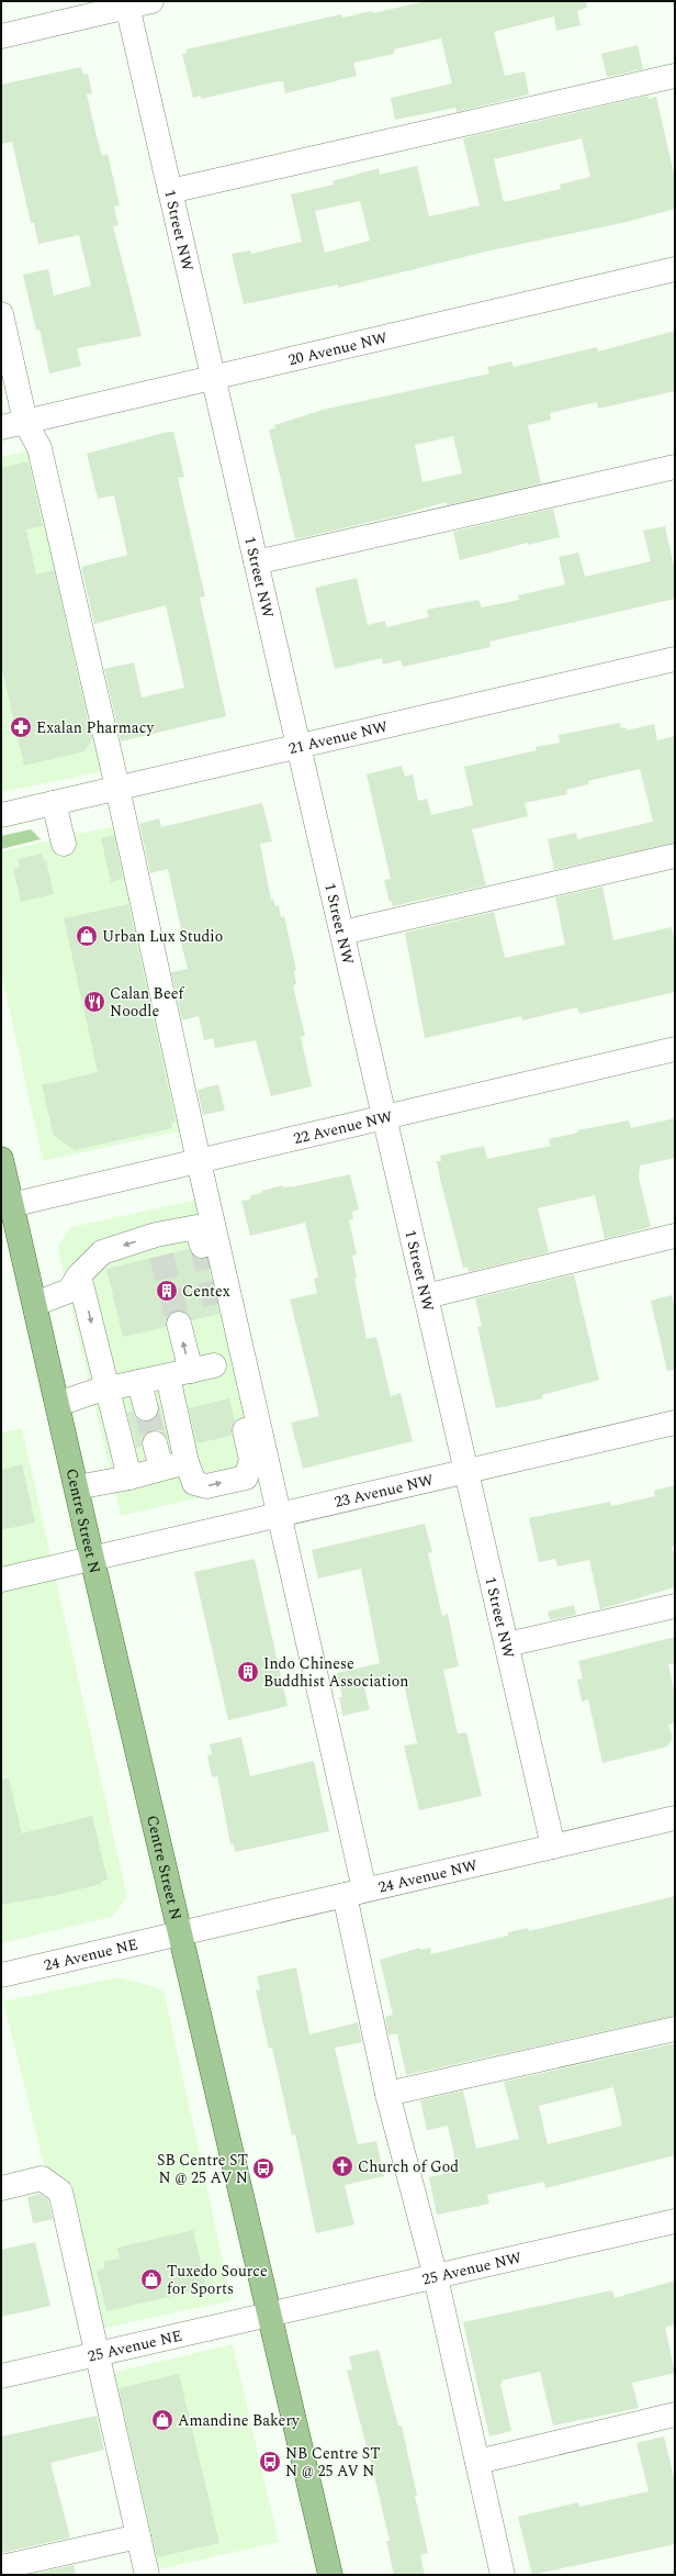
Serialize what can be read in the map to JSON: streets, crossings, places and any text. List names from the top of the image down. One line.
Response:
{"streets":{"main road":["Centre Street N"],"street":["1 Street NW","20 Avenue NW","21 Avenue NW","22 Avenue NW","23 Avenue NW","24 Avenue NW","24 Avenue NE","25 Avenue NW","25 Avenue NE"]},"crossings":[["1 Street NW","20 Avenue NW"],["1 Street NW","21 Avenue NW"],["1 Street NW","22 Avenue NW"],["1 Street NW","23 Avenue NW"],["1 Street NW","24 Avenue NW"],["22 Avenue NW","Centre Street N"],["23 Avenue NW","Centre Street N"],["Centre Street N","24 Avenue NW"],["Centre Street N","24 Avenue NE"],["Centre Street N","25 Avenue NW"],["Centre Street N","25 Avenue NE"],["24 Avenue NW","24 Avenue NE"],["25 Avenue NW","25 Avenue NE"]],"places":{"pharmacy":["Exalan Pharmacy"],"shop":["Urban Lux Studio","Tuxedo Source for Sports","Amandine Bakery"],"restaurant":["Calan Beef Noodle"],"building":["Centex","Indo Chinese Buddhist Association"],"church":["Church of God"],"bus stop":["SB Centre ST N @ 25 AV N","NB Centre ST N @ 25 AV N"]}}
